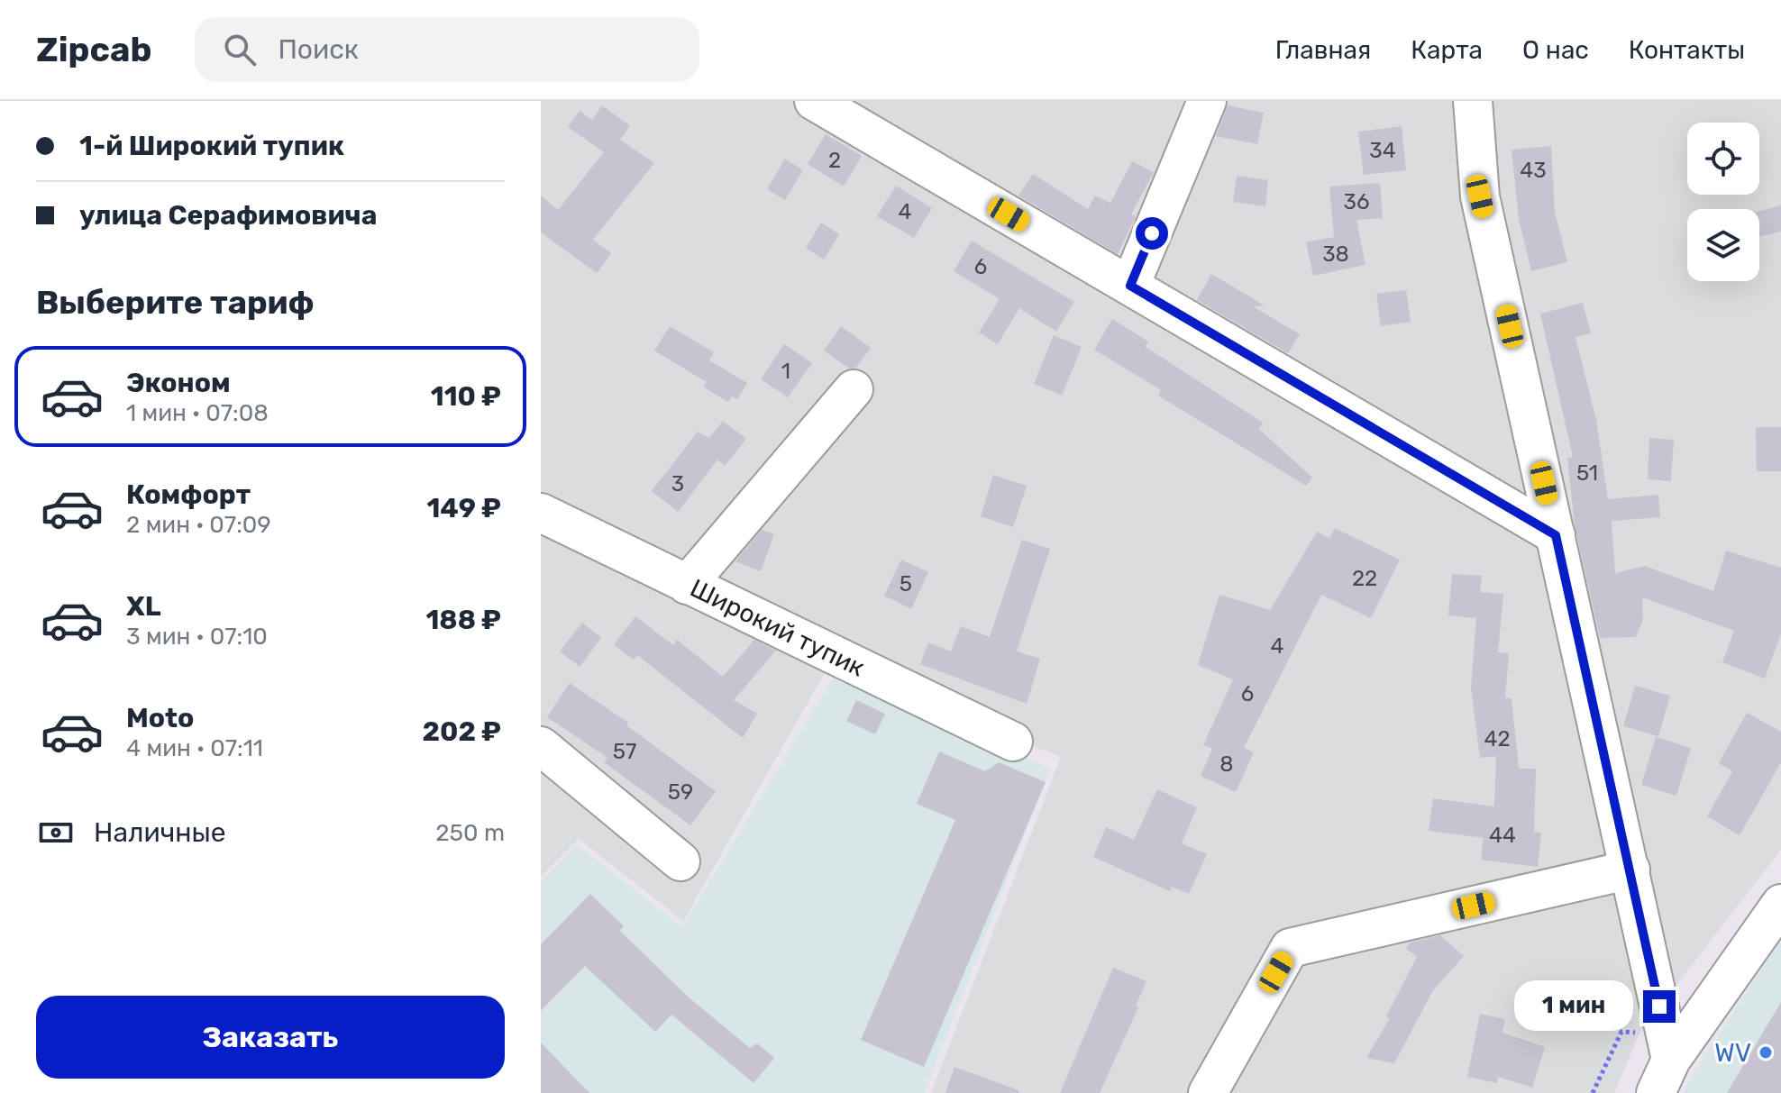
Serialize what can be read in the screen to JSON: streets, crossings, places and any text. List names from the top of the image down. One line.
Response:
{"streets":{"street":["Широкий тупик"]},"places":["WV"],"house_numbers":["34","2","43","36","4","38","6","1","51","3","22","5","4","6","42","57","8","59","44"],"page":{"header":"Zipcab","search":"Поиск","nav":["Главная","Карта","О нас","Контакты"],"banner":["1-й Широкий тупик","улица Серафимовича"],"heading":"Выберите тариф","list":[{"name":"Эконом","note":"1 мин · 07:08","value":"110 ₽"},{"name":"Комфорт","note":"2 мин · 07:09","value":"149 ₽"},{"name":"XL","note":"3 мин · 07:10","value":"188 ₽"},{"name":"Moto","note":"4 мин · 07:11","value":"202 ₽"}],"pay":["Наличные","250 m"],"bubble":"1 мин","buttons":"Заказать"}}
